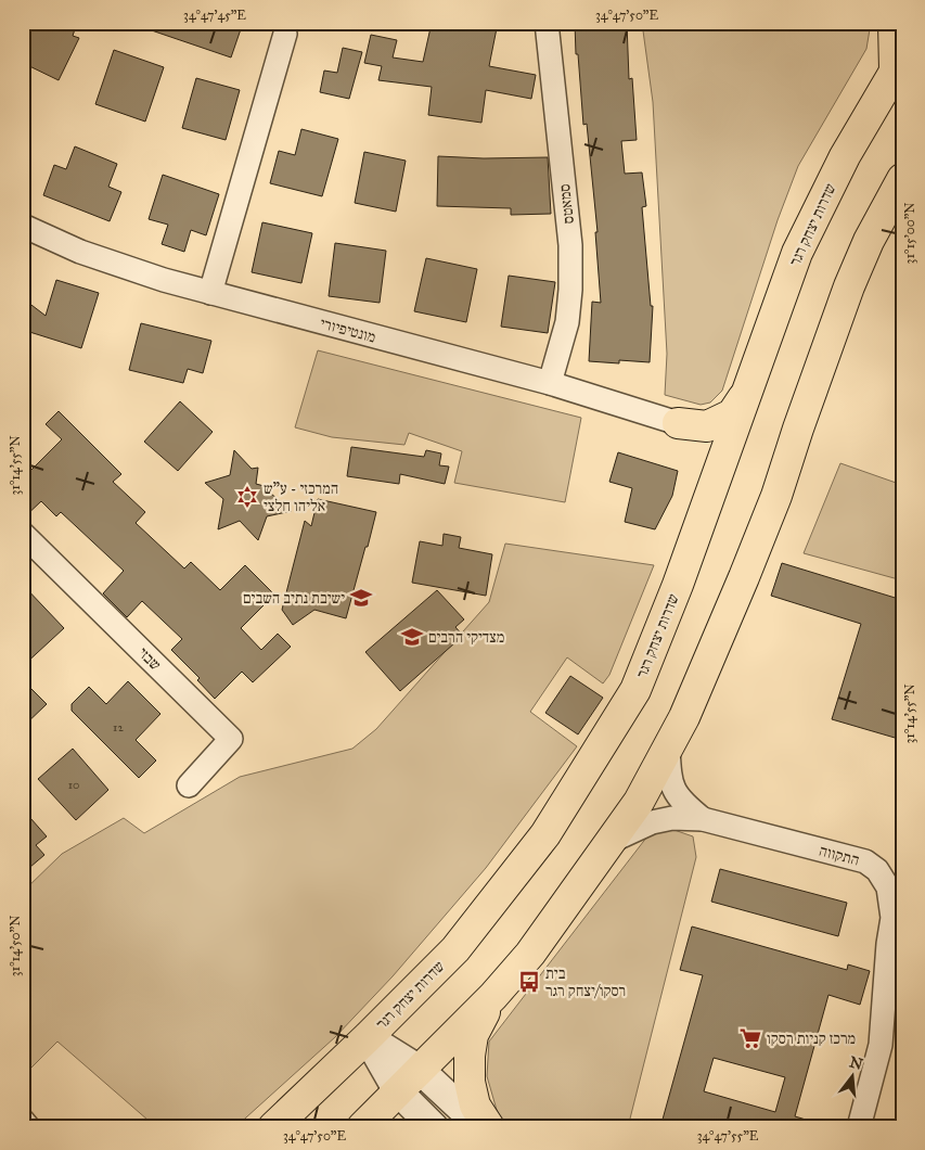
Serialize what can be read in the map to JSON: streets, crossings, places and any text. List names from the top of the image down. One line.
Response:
{"streets":{"main road":["שדרות יצחק רגר"],"street":["סמאטס","מונטיפיורי","שבזי","התקווה"]},"crossings":[["סמאטס","מונטיפיורי"]],"places":{"synagogue":["המרכזי - ע\"ש אליהו חלצי"],"school or university":["ישיבת נתיב השבים","מצדיקי הרבים"],"bus stop":["בית רסקו/יצחק רגר"],"supermarket":["מרכז קניות רסקו"]},"house_numbers":["12","10"],"north":"top","coordinates":["34°47'45\"E","34°47'50\"E","31°15'00\"N","31°14'55\"N","31°14'50\"N","34°47'55\"E"]}
